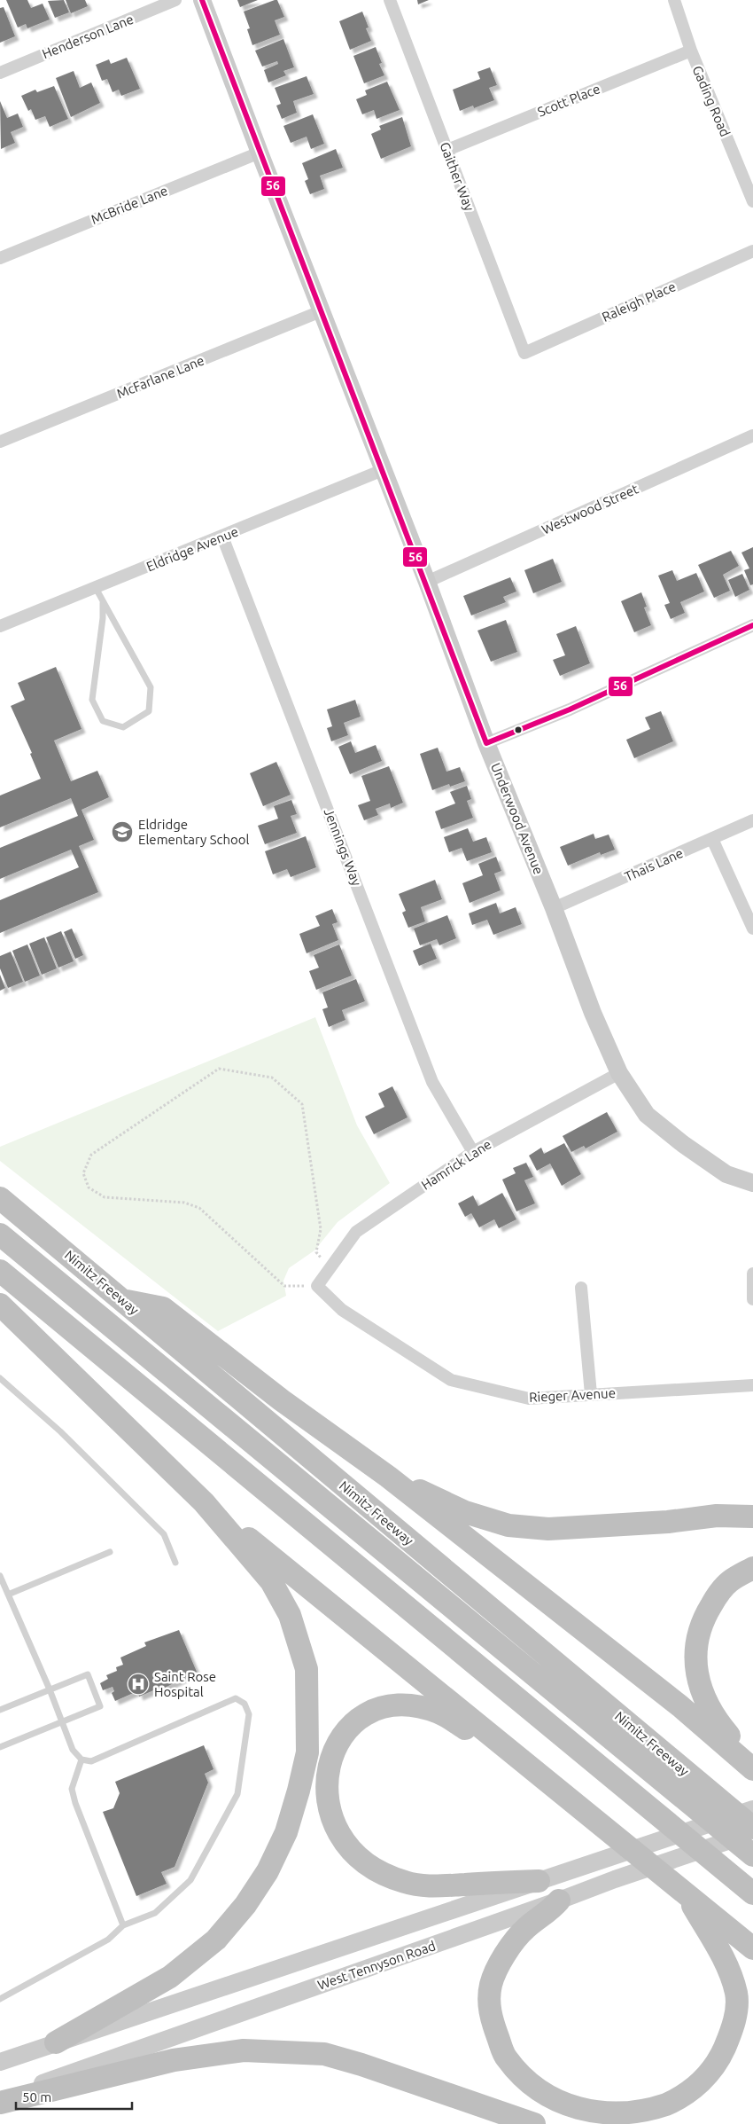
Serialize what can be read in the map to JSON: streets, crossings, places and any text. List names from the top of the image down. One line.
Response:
{"streets":{"highway":["Nimitz Freeway"],"main road":["Underwood Avenue","West Tennyson Road"],"street":["Henderson Lane","Scott Place","Gading Road","Gaither Way","McBride Lane","Raleigh Place","McFarlane Lane","Westwood Street","Eldridge Avenue","Jennings Way","Thais Lane","Hamrick Lane","Rieger Avenue"]},"crossings":[["Scott Place","Gading Road"],["Scott Place","Gaither Way"],["Gaither Way","Raleigh Place"],["McBride Lane","Underwood Avenue"],["McFarlane Lane","Underwood Avenue"],["Westwood Street","Underwood Avenue"],["Eldridge Avenue","Underwood Avenue"],["Eldridge Avenue","Jennings Way"],["Underwood Avenue","Thais Lane"],["Underwood Avenue","Hamrick Lane"],["Jennings Way","Hamrick Lane"],["Hamrick Lane","Rieger Avenue"]],"places":{"school or university":["Eldridge Elementary School"],"hospital":["Saint Rose Hospital"]},"lines":["transit line 56"],"scale_bar":"50 m"}
